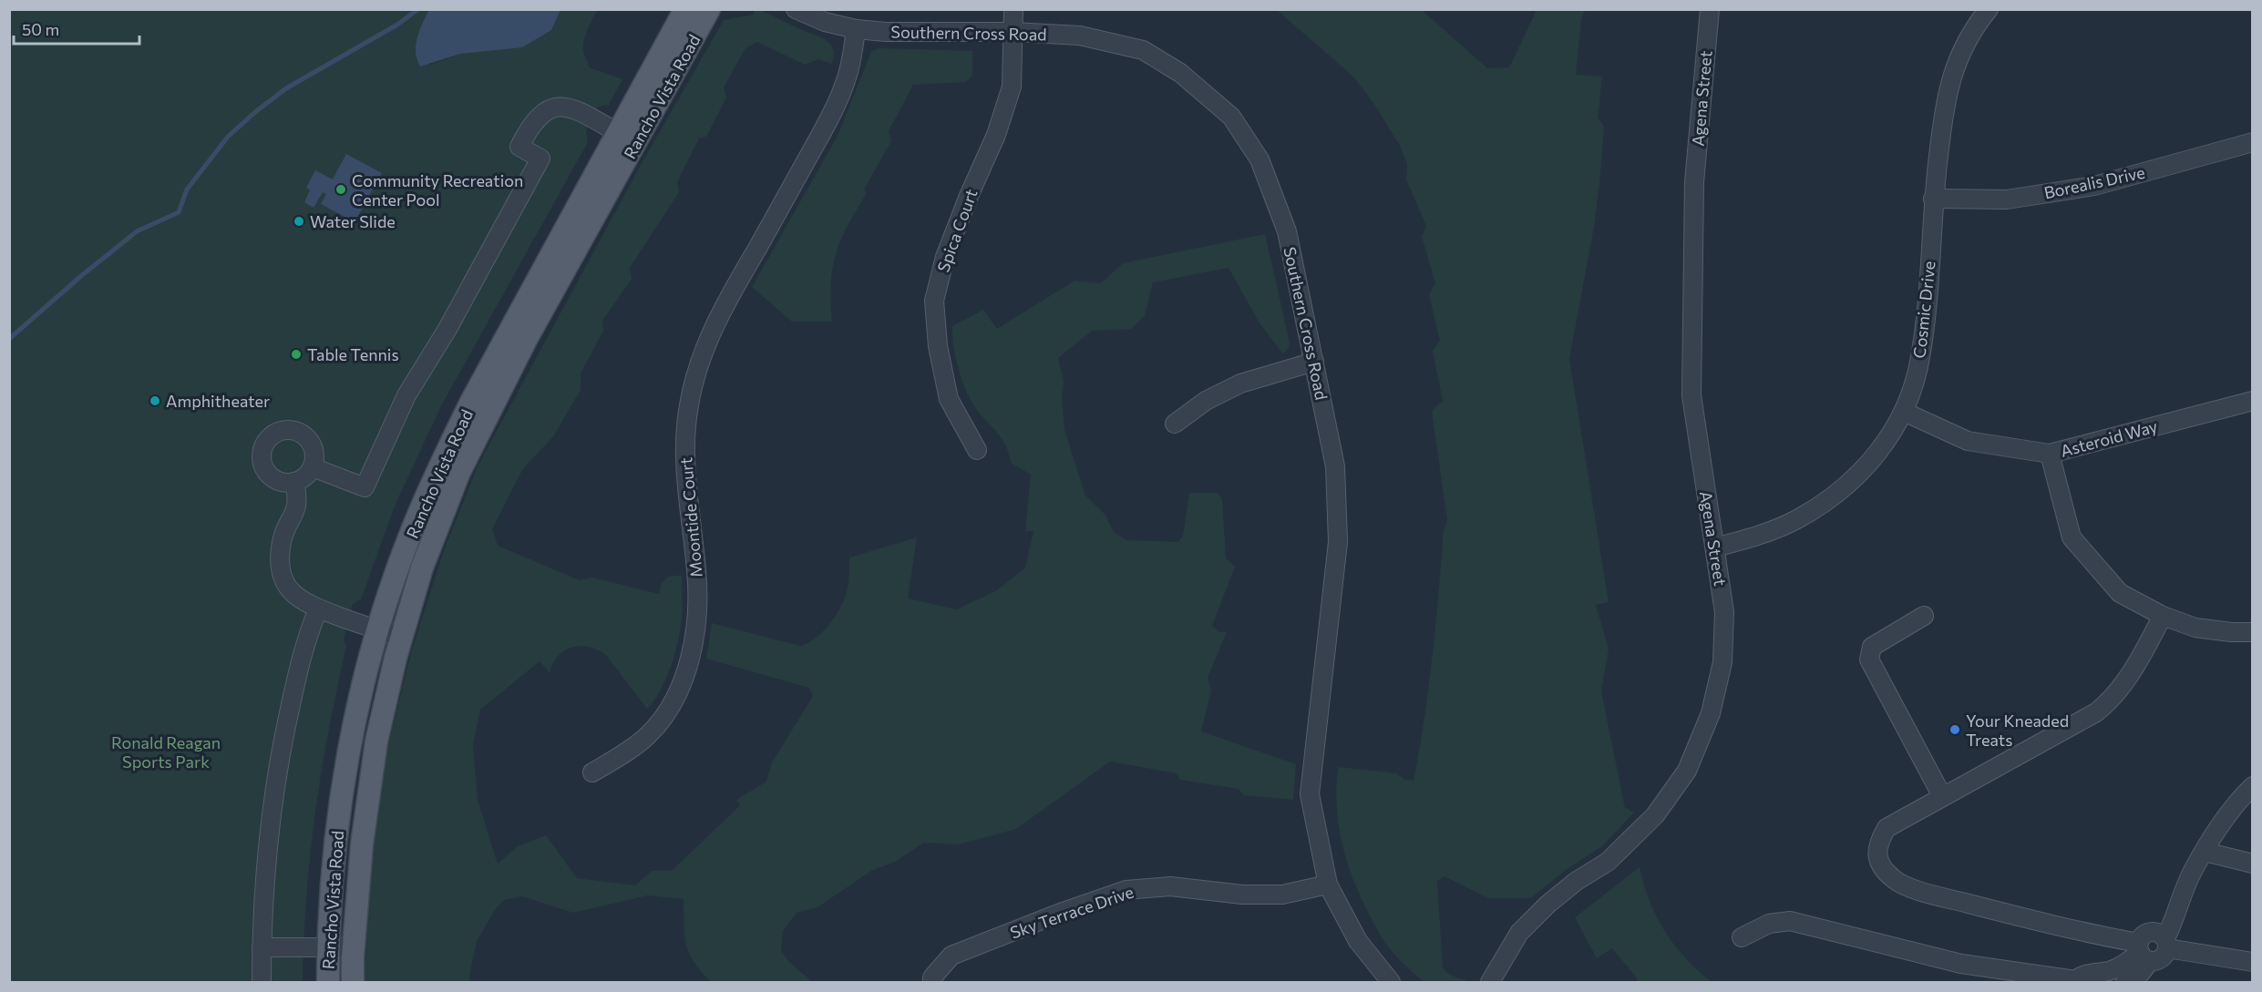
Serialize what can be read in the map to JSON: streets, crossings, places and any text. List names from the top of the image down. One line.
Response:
{"streets":{"main road":["Rancho Vista Road"],"street":["Southern Cross Road","Agena Street","Borealis Drive","Spica Court","Cosmic Drive","Asteroid Way","Moontide Court","Sky Terrace Drive"]},"crossings":[["Southern Cross Road","Spica Court"],["Southern Cross Road","Moontide Court"],["Southern Cross Road","Sky Terrace Drive"],["Agena Street","Cosmic Drive"],["Borealis Drive","Cosmic Drive"],["Cosmic Drive","Asteroid Way"]],"parks":["Ronald Reagan Sports Park"],"places":["Community Recreation Center Pool","Water Slide","Table Tennis","Amphitheater","Your Kneaded Treats"],"scale_bar":"50 m"}
